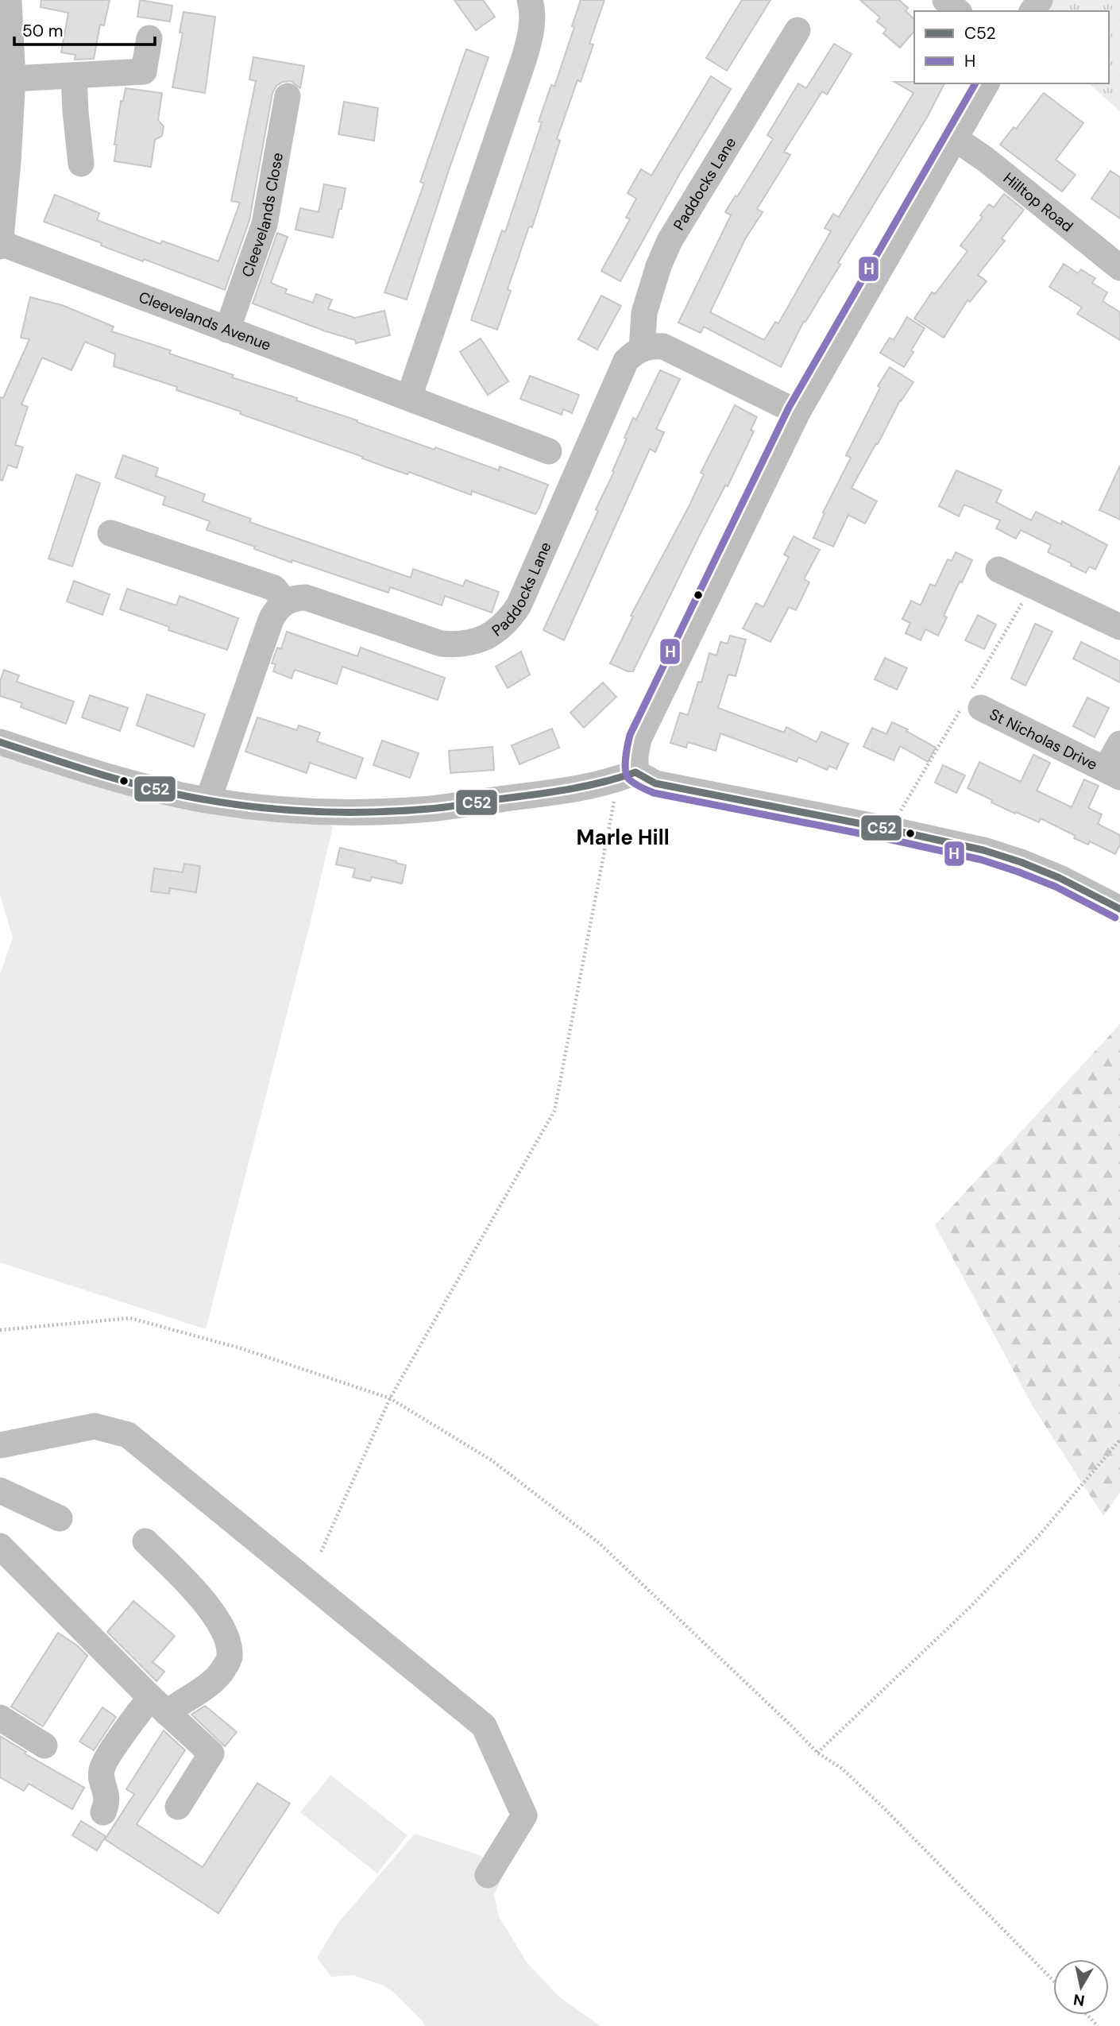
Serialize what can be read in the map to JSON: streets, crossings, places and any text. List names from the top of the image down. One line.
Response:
{"streets":{"street":["Paddocks Lane","Hilltop Road","Cleevelands Close","Cleevelands Avenue","St Nicholas Drive"]},"crossings":[["Cleevelands Close","Cleevelands Avenue"]],"districts":["Marle Hill"],"lines":["transit line H","transit line C52"],"legend":["C52","H"],"scale_bar":"50 m","north":"bottom"}
